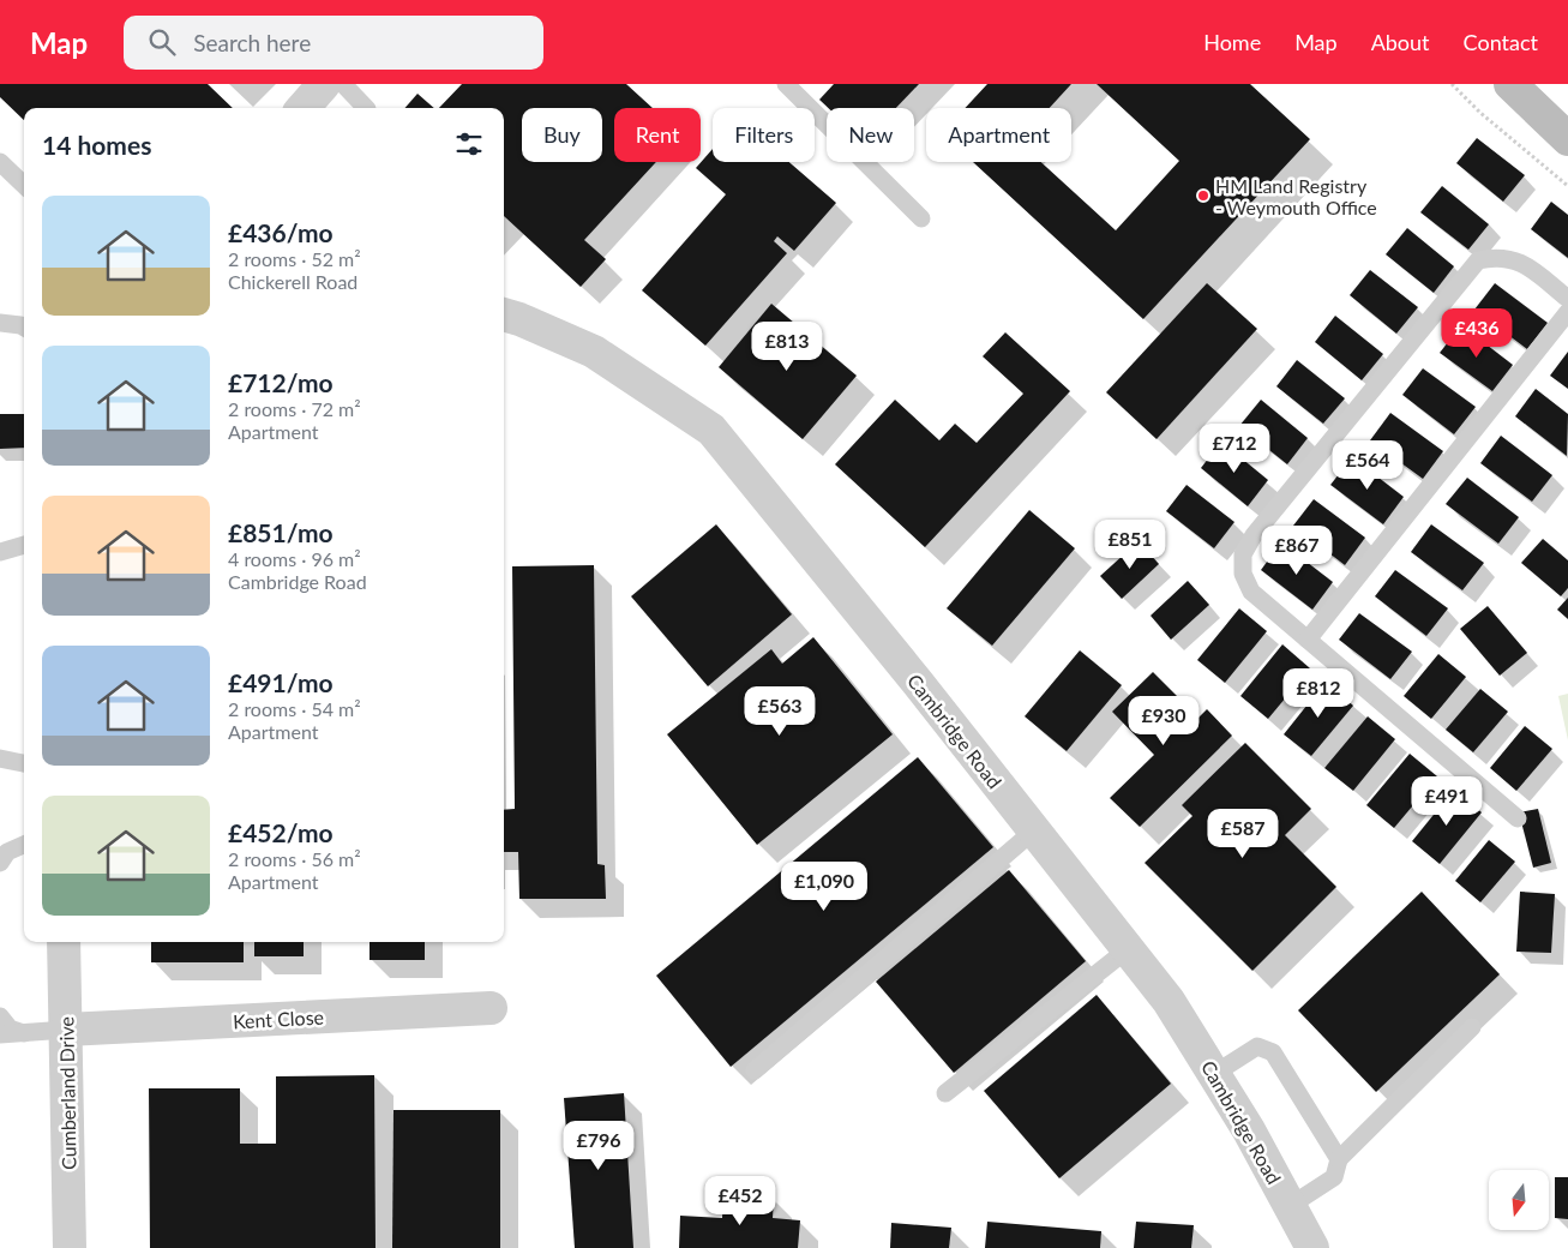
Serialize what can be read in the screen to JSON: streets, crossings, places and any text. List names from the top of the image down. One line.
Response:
{"streets":{"street":["Cambridge Road","Kent Close","Cumberland Drive"]},"crossings":[["Kent Close","Cumberland Drive"]],"places":["HM Land Registry - Weymouth Office"],"north":"bottom","page":{"header":"Map","search":"Search here","nav":["Home","Map","About","Contact"],"chip":["Buy","Rent","Filters","New","Apartment"],"heading":"14 homes","list":[{"name":"£436/mo","note":"2 rooms · 52 m² · Chickerell Road"},{"name":"£712/mo","note":"2 rooms · 72 m² · Apartment"},{"name":"£851/mo","note":"4 rooms · 96 m² · Cambridge Road"},{"name":"£491/mo","note":"2 rooms · 54 m² · Apartment"},{"name":"£452/mo","note":"2 rooms · 56 m² · Apartment"}],"price":["£436","£813","£712","£564","£851","£867","£812","£563","£930","£491","£587","£1,090","£796","£452"]}}
